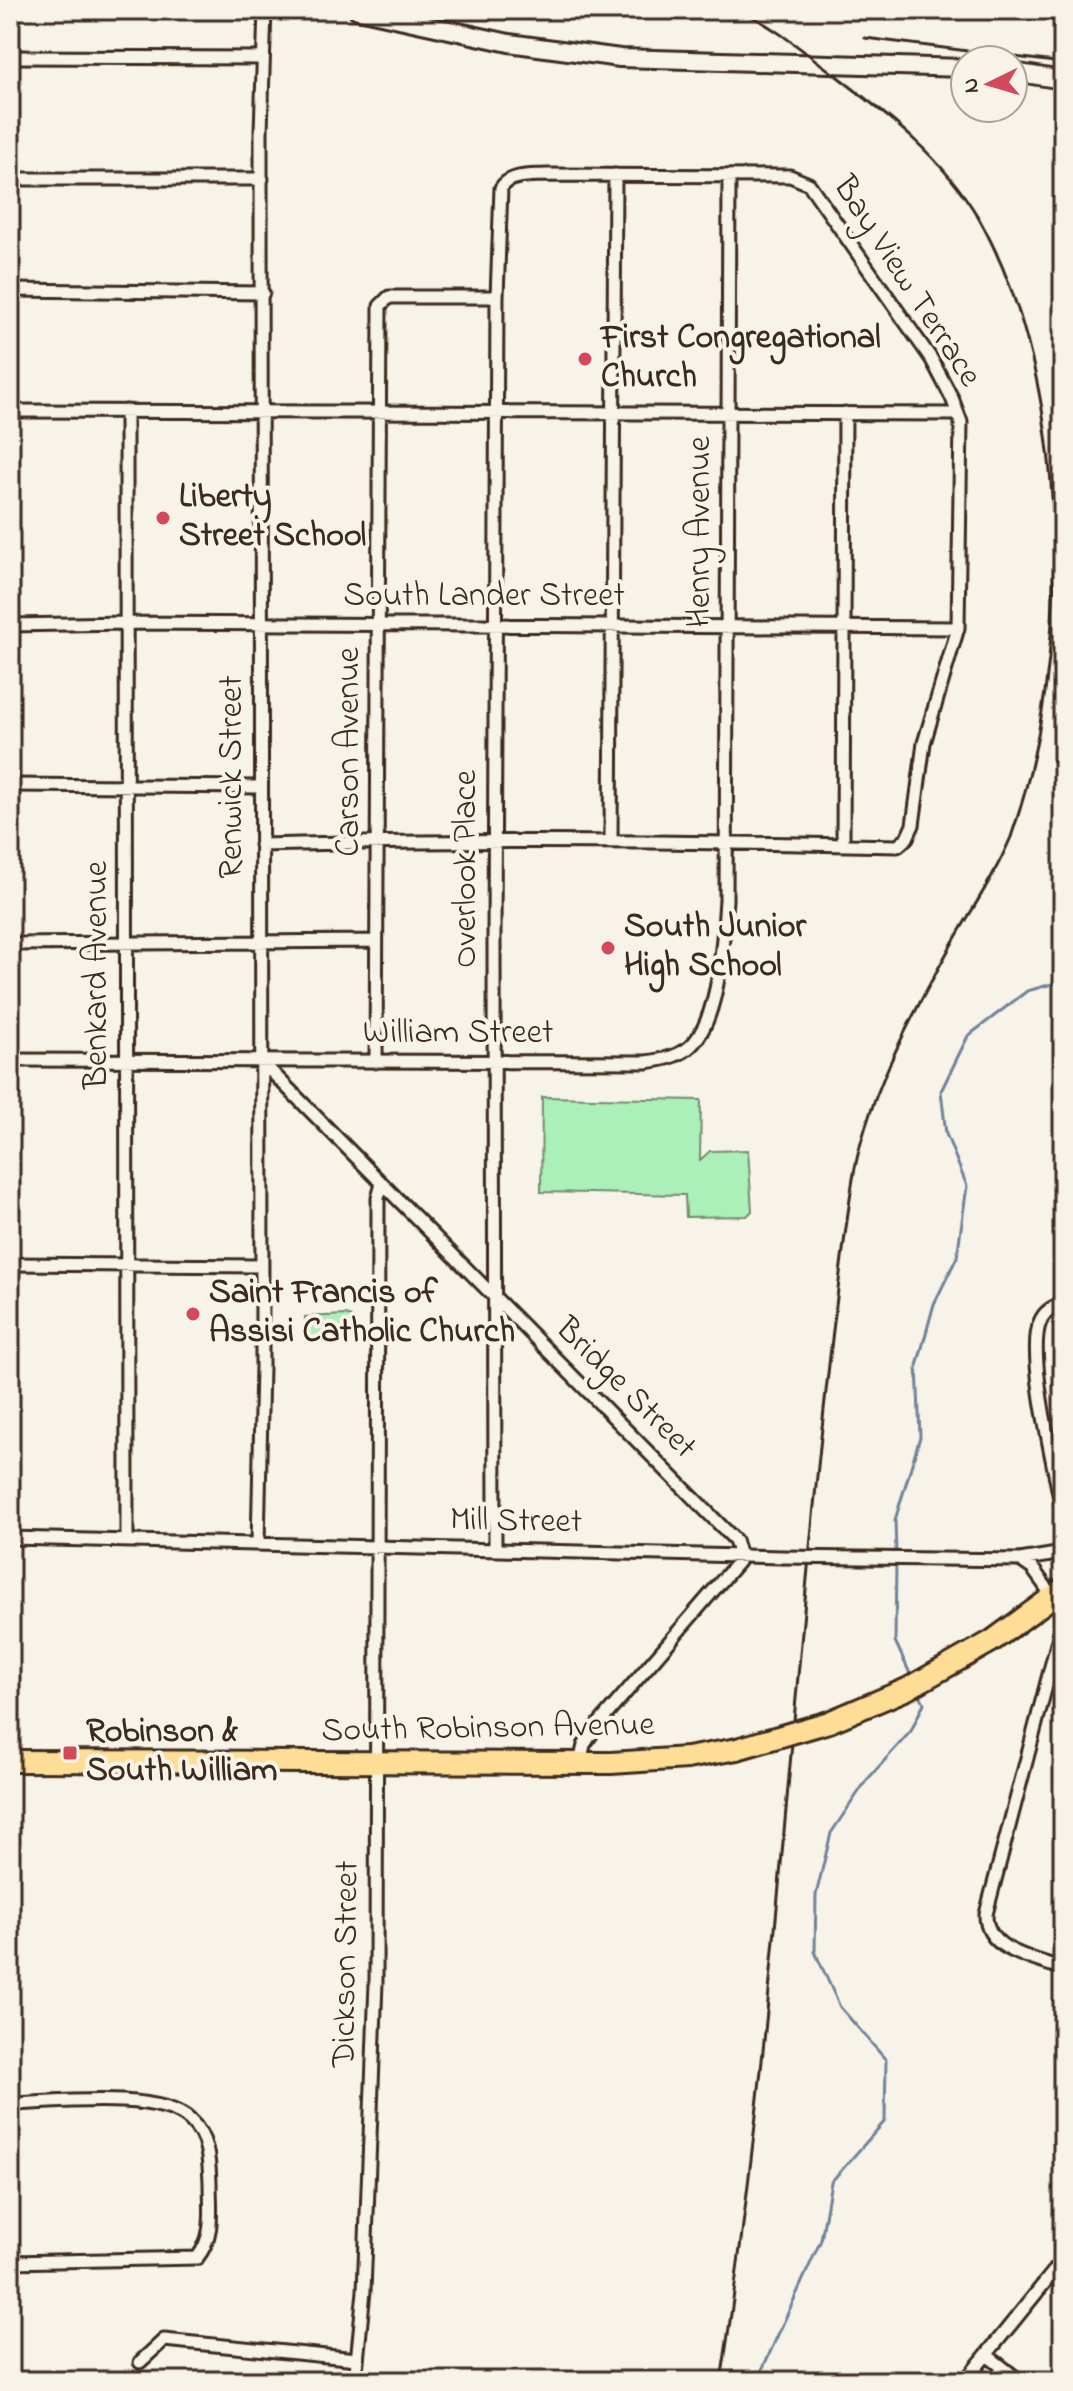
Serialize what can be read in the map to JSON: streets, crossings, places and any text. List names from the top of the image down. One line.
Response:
{"streets":{"highway":["South Robinson Avenue"],"street":["Bay View Terrace","Henry Avenue","South Lander Street","Carson Avenue","Renwick Street","Overlook Place","Benkard Avenue","William Street","Bridge Street","Mill Street","Dickson Street"]},"crossings":[["Bay View Terrace","Henry Avenue"],["Bay View Terrace","South Lander Street"],["Bay View Terrace","Overlook Place"],["Henry Avenue","South Lander Street"],["Henry Avenue","William Street"],["South Lander Street","Carson Avenue"],["South Lander Street","Renwick Street"],["South Lander Street","Overlook Place"],["South Lander Street","Benkard Avenue"],["Carson Avenue","Overlook Place"],["Carson Avenue","William Street"],["Renwick Street","William Street"],["Renwick Street","Bridge Street"],["Renwick Street","Mill Street"],["Overlook Place","William Street"],["Overlook Place","Bridge Street"],["Overlook Place","Mill Street"],["Benkard Avenue","William Street"],["Benkard Avenue","Mill Street"],["William Street","Bridge Street"],["Bridge Street","Mill Street"],["Mill Street","Dickson Street"],["South Robinson Avenue","Dickson Street"]],"places":{"other":["First Congregational Church","Liberty Street School","South Junior High School","Saint Francis of Assisi Catholic Church"],"transit":["Robinson & South William"]},"north":"left"}
